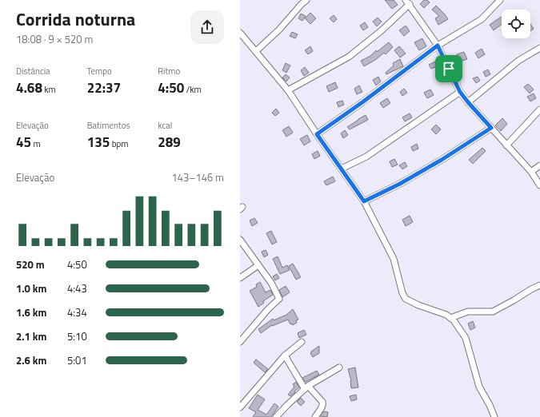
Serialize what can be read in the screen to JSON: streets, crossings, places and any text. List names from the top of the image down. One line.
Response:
{"page":{"heading":["Corrida noturna","18:08 · 9 × 520 m"],"stats":[["Distância","4.68 km"],["Tempo","22:37"],["Ritmo","4:50 /km"],["Elevação","45 m"],["Batimentos","135 bpm"],["kcal","289"]],"chart":["Elevação","143–146 m"],"list":[{"name":"520 m","note":"4:50"},{"name":"1.0 km","note":"4:43"},{"name":"1.6 km","note":"4:34"},{"name":"2.1 km","note":"5:10"},{"name":"2.6 km","note":"5:01"}]}}
